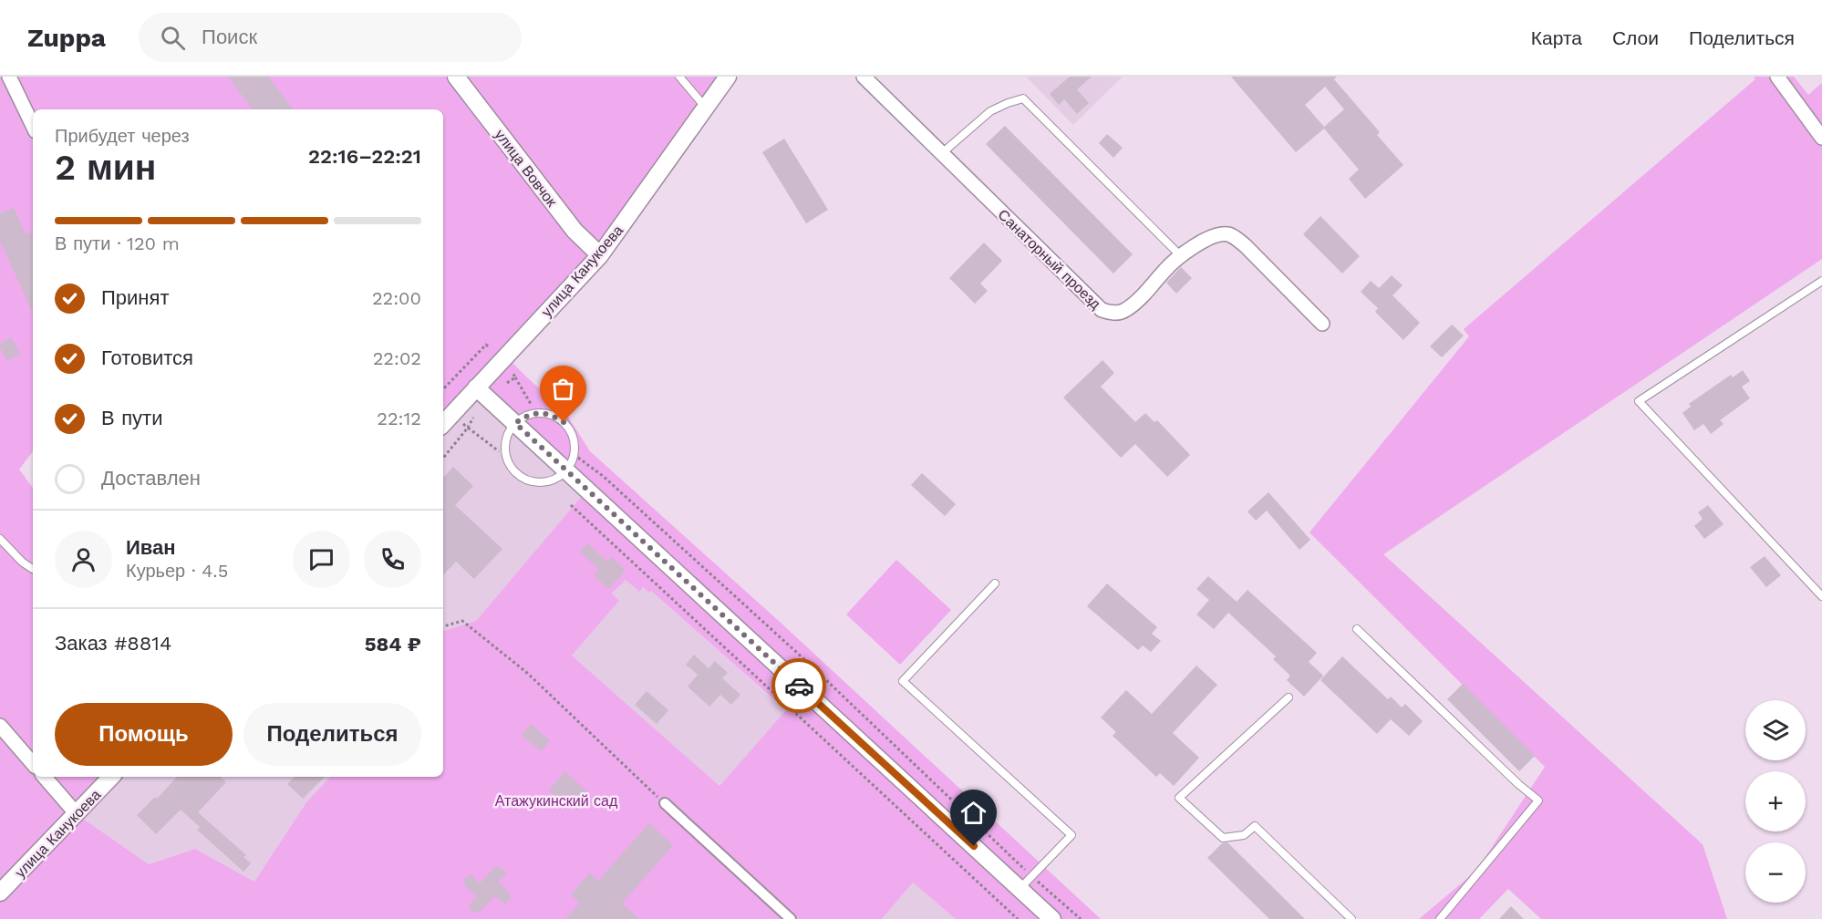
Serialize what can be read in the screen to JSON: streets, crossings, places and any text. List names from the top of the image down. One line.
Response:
{"streets":{"street":["улица Вовчок","Санаторный проезд","улица Канукоева"]},"crossings":[["улица Вовчок","улица Канукоева"]],"parks":["Атажукинский сад"],"page":{"header":"Zuppa","search":"Поиск","nav":["Карта","Слои","Поделиться"],"heading":["2 мин","Прибудет через","22:16–22:21"],"panel":["Иван","Курьер · 4.5","Заказ #8814","584 ₽"],"bar":"В пути · 120 m","list":[["Принят","22:00"],["Готовится","22:02"],["В пути","22:12"],"Доставлен"],"buttons":["Помощь","Поделиться"],"map_buttons":["+","−"]}}
